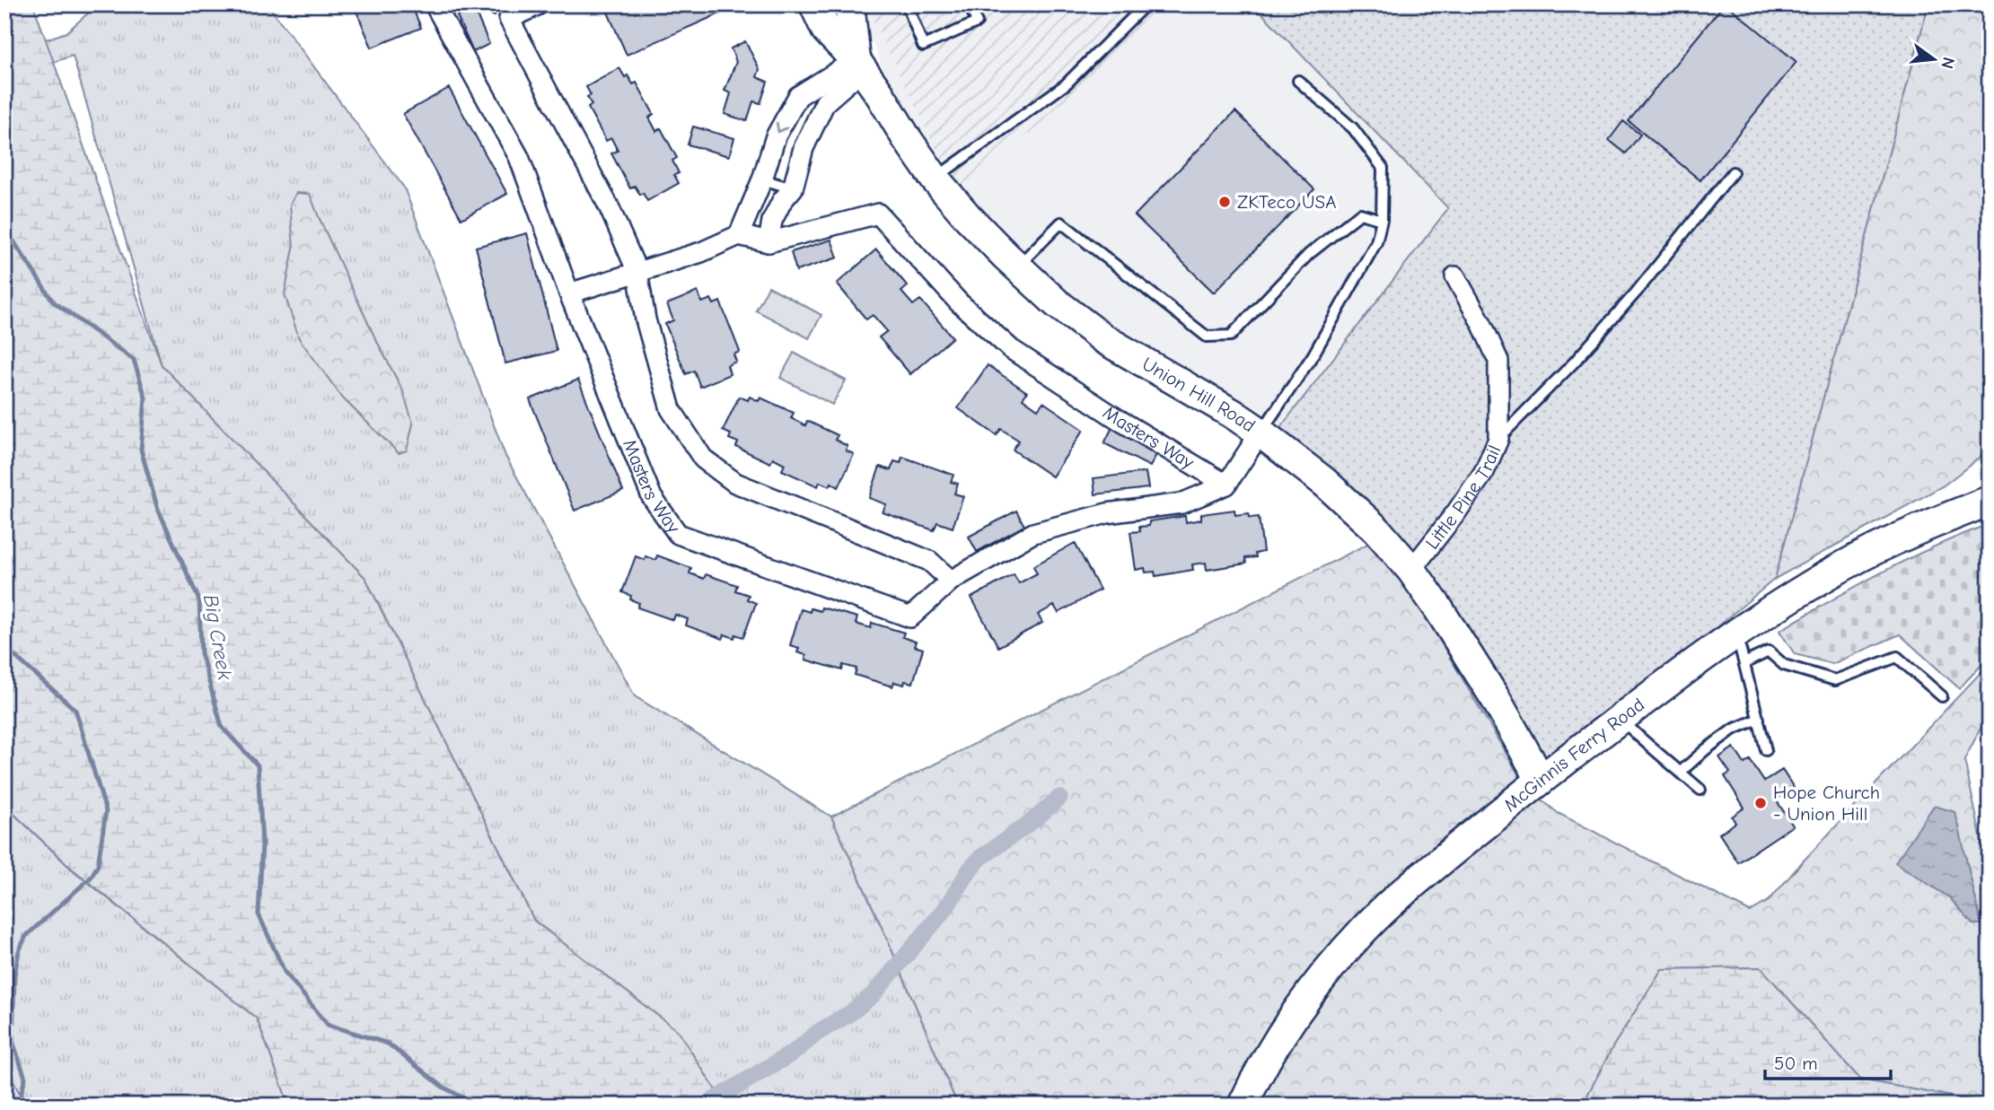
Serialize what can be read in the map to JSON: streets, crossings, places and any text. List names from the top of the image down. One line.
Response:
{"streets":{"street":["Union Hill Road","Masters Way","Little Pine Trail","McGinnis Ferry Road"]},"crossings":[["Union Hill Road","Little Pine Trail"],["Union Hill Road","McGinnis Ferry Road"]],"water":["Big Creek"],"places":["ZKTeco USA","Hope Church - Union Hill"],"scale_bar":"50 m","north":"right"}
